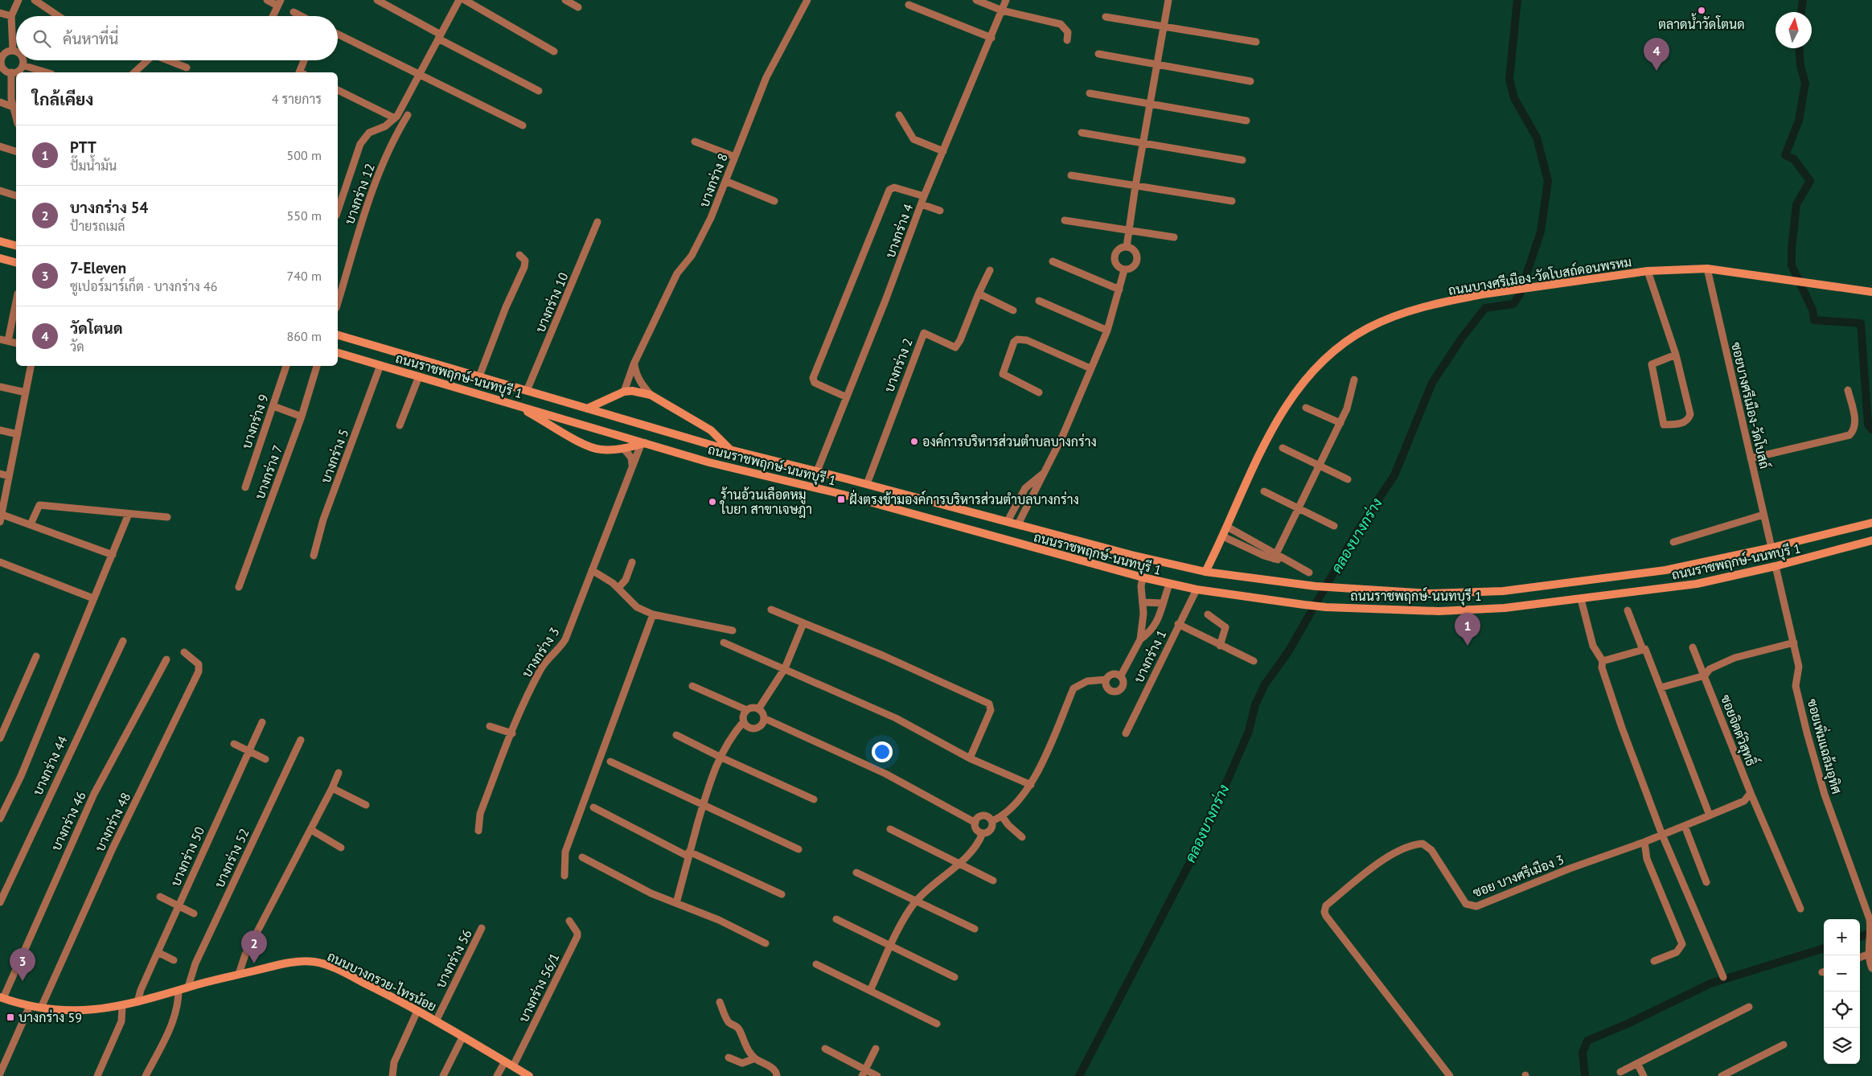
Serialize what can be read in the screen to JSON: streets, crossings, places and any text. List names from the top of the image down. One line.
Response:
{"streets":{"main road":["ถนนบางศรีเมือง-วัดโบสถ์ดอนพรหม","ถนนราชพฤกษ์-นนทบุรี 1","ถนนบางกรวย-ไทรน้อย"],"street":["บางกร่าง 8","บางกร่าง 12","บางกร่าง 4","บางกร่าง 10","บางกร่าง 2","ซอยบางศรีเมือง-วัดโบสถ์","บางกร่าง 9","บางกร่าง 5","บางกร่าง 7","บางกร่าง 3","บางกร่าง 1","ซอยจิตต์วิสุทธิ์","ซอยเพิ่มแฉล้มอุทิศ","บางกร่าง 44","บางกร่าง 46","บางกร่าง 48","บางกร่าง 50","บางกร่าง 52","ซอย บางศรีเมือง 3","บางกร่าง 56","บางกร่าง 56/1"]},"crossings":[["บางกร่าง 4","ถนนราชพฤกษ์-นนทบุรี 1"],["ถนนบางศรีเมือง-วัดโบสถ์ดอนพรหม","ถนนราชพฤกษ์-นนทบุรี 1"],["ถนนบางศรีเมือง-วัดโบสถ์ดอนพรหม","ซอยบางศรีเมือง-วัดโบสถ์"],["บางกร่าง 10","ถนนราชพฤกษ์-นนทบุรี 1"],["บางกร่าง 2","ถนนราชพฤกษ์-นนทบุรี 1"],["ถนนราชพฤกษ์-นนทบุรี 1","ซอยบางศรีเมือง-วัดโบสถ์"],["ถนนราชพฤกษ์-นนทบุรี 1","บางกร่าง 5"],["ถนนราชพฤกษ์-นนทบุรี 1","บางกร่าง 3"],["ถนนราชพฤกษ์-นนทบุรี 1","บางกร่าง 1"],["ถนนราชพฤกษ์-นนทบุรี 1","ซอยเพิ่มแฉล้มอุทิศ"],["ซอยจิตต์วิสุทธิ์","ซอย บางศรีเมือง 3"],["บางกร่าง 46","ถนนบางกรวย-ไทรน้อย"],["บางกร่าง 48","ถนนบางกรวย-ไทรน้อย"],["บางกร่าง 50","ถนนบางกรวย-ไทรน้อย"],["บางกร่าง 52","ถนนบางกรวย-ไทรน้อย"],["บางกร่าง 56","ถนนบางกรวย-ไทรน้อย"],["ถนนบางกรวย-ไทรน้อย","บางกร่าง 56/1"]],"water":["คลองบางกร่าง"],"places":{"other":["ตลาดน้ำวัดโตนด","องค์การบริหารส่วนตำบลบางกร่าง","ร้านอ้วนเลือดหมู ใบยา สาขาเจษฎา"],"transit":["ฝั่งตรงข้ามองค์การบริหารส่วนตำบลบางกร่าง","บางกร่าง 59"]},"north":"top","page":{"search":"ค้นหาที่นี่","pins":["4","1","2","3"],"heading":["ใกล้เคียง","4 รายการ"],"list":[{"mark":"1","name":"PTT","note":"ปั๊มน้ำมัน","value":"500 m"},{"mark":"2","name":"บางกร่าง 54","note":"ป้ายรถเมล์","value":"550 m"},{"mark":"3","name":"7-Eleven","note":"ซูเปอร์มาร์เก็ต · บางกร่าง 46","value":"740 m"},{"mark":"4","name":"วัดโตนด","note":"วัด","value":"860 m"}],"map_buttons":["+","−"]}}
